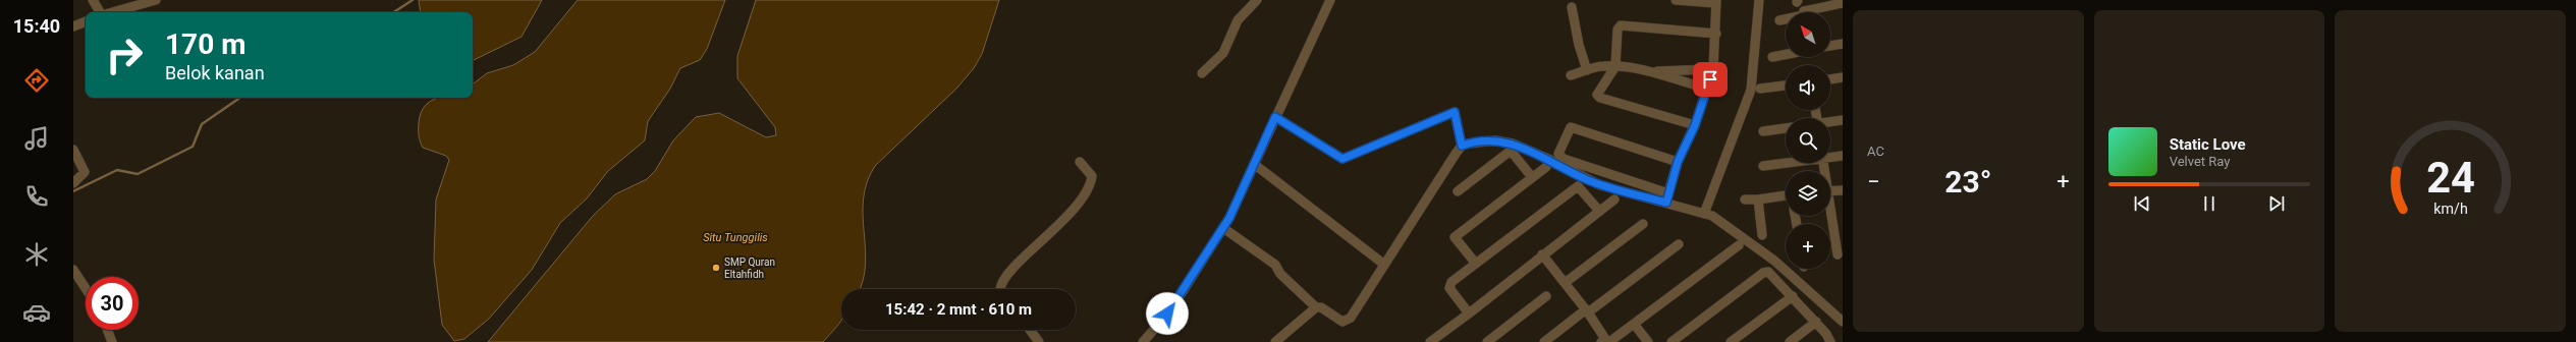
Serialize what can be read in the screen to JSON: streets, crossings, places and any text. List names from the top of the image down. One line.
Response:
{"water":["Situ Tunggilis"],"places":["SMP Quran Eltahfidh"],"north":"top left","page":{"tabs":"15:40","tile":"AC","map_buttons":"+","turn":["170 m","Belok kanan"],"song":["Static Love","Velvet Ray"],"heat":["−","23°","+"],"limit":"30","trip":"15:42 · 2 mnt · 610 m","gauge":["24","km/h"]}}
